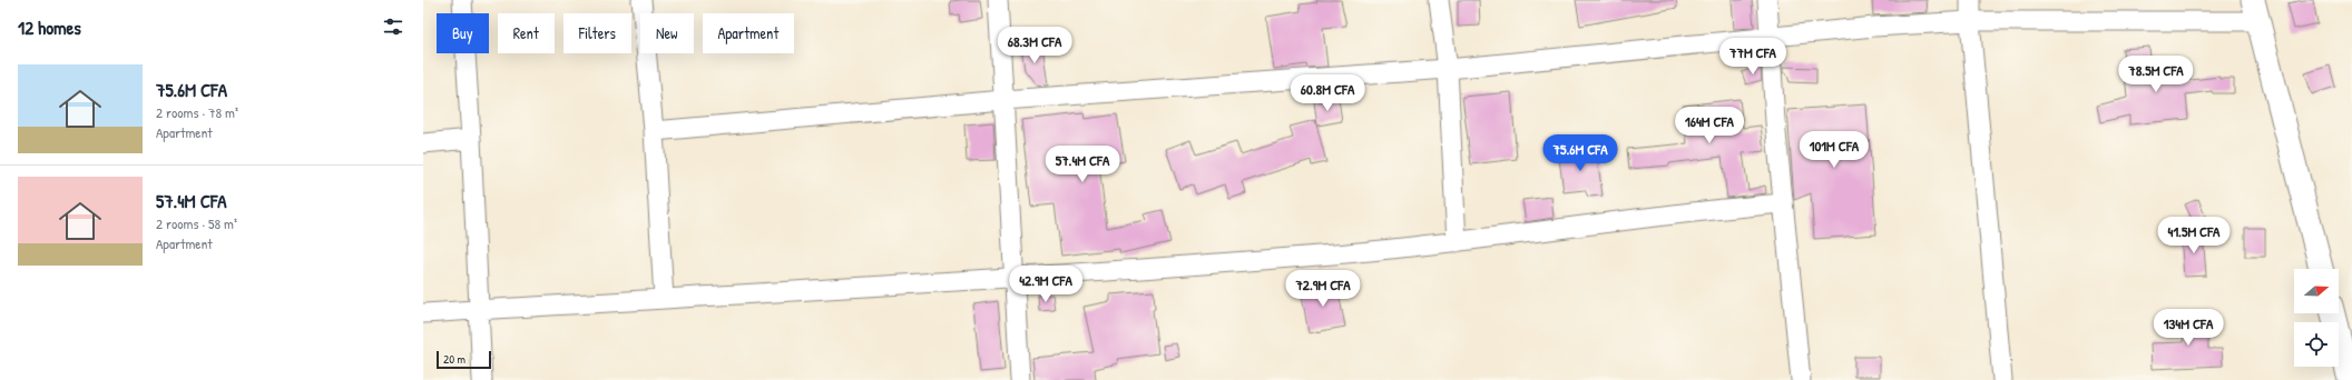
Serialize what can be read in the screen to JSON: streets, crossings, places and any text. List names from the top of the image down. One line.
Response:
{"scale_bar":"20 m","north":"right","page":{"heading":"12 homes","chip":["Buy","Rent","Filters","New","Apartment"],"price":["68.3M CFA","77M CFA","78.5M CFA","60.8M CFA","164M CFA","101M CFA","75.6M CFA","57.4M CFA","41.5M CFA","42.9M CFA","72.9M CFA","134M CFA"],"list":[{"name":"75.6M CFA","note":"2 rooms · 78 m² · Apartment"},{"name":"57.4M CFA","note":"2 rooms · 58 m² · Apartment"}],"scale":"20 m"}}
